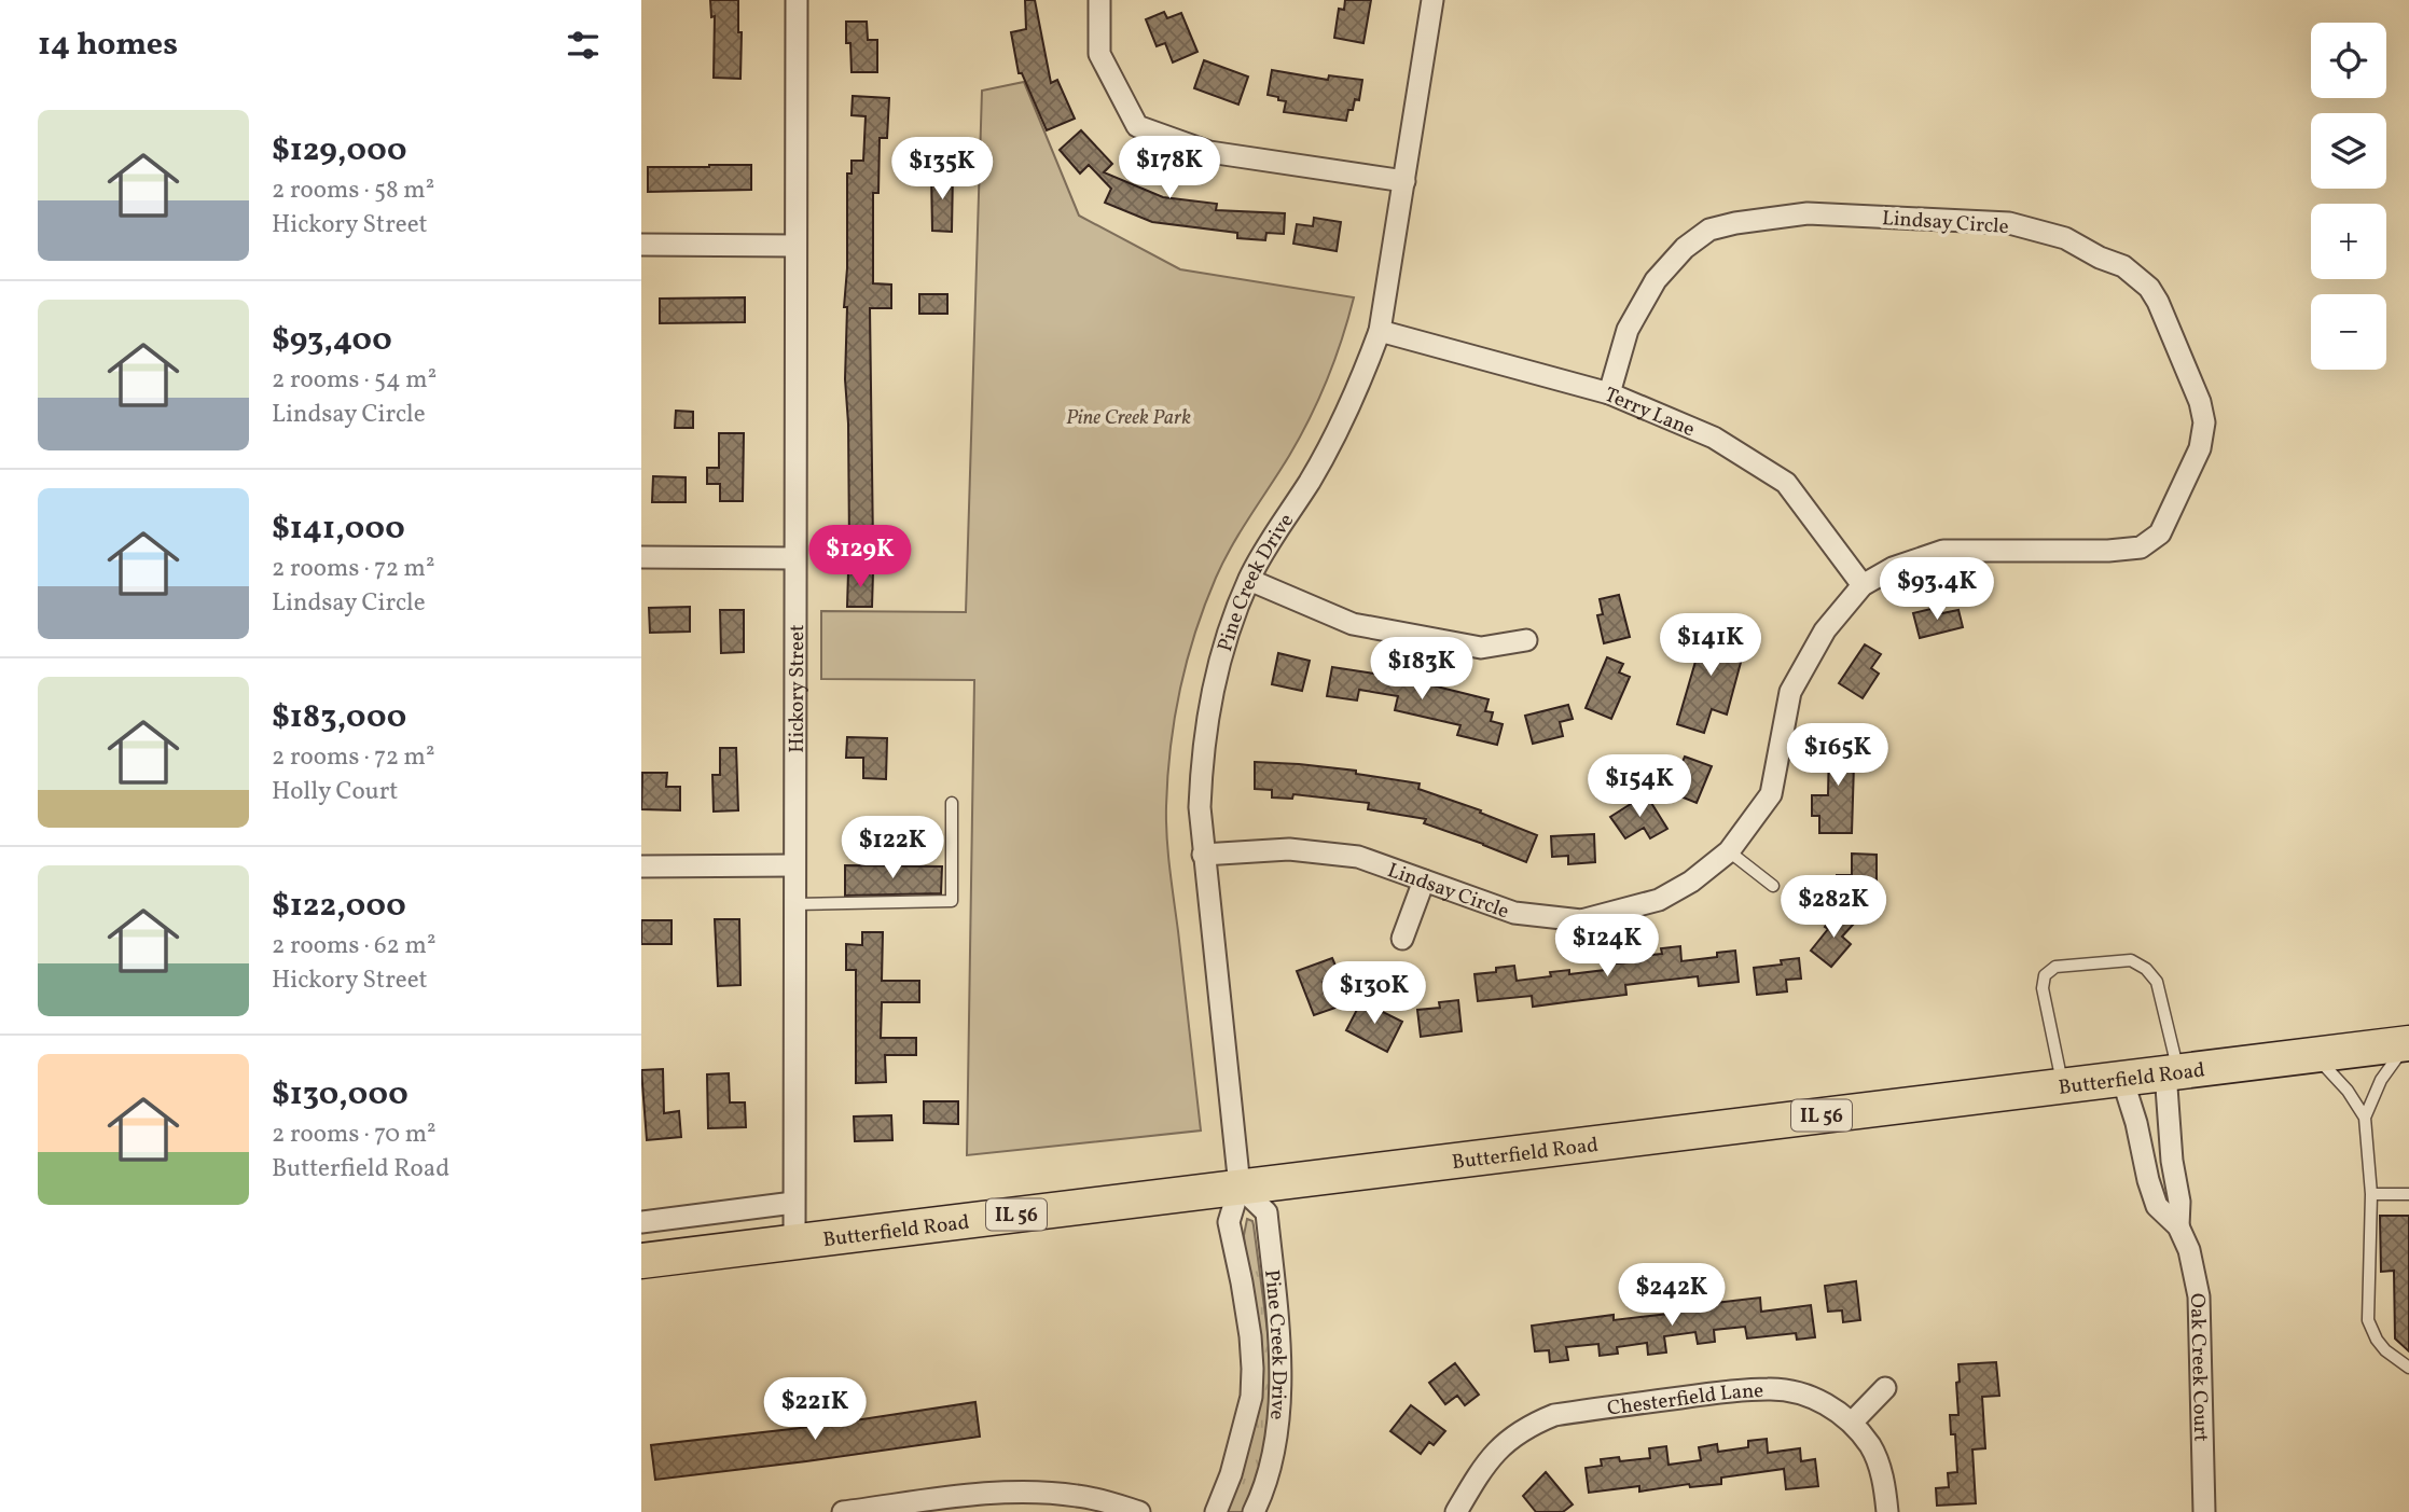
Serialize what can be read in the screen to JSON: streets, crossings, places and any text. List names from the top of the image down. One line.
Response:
{"streets":{"main road":["Butterfield Road","IL 56"],"street":["Lindsay Circle","Terry Lane","Pine Creek Drive","Hickory Street","Oak Creek Court","Chesterfield Lane"]},"crossings":[["Lindsay Circle","Terry Lane"],["Lindsay Circle","Pine Creek Drive"],["Terry Lane","Pine Creek Drive"],["Pine Creek Drive","Butterfield Road"],["Hickory Street","Butterfield Road"],["Butterfield Road","Oak Creek Court"]],"parks":["Pine Creek Park"],"page":{"heading":"14 homes","map_buttons":["+","−"],"list":[{"name":"$129,000","note":"2 rooms · 58 m² · Hickory Street"},{"name":"$93,400","note":"2 rooms · 54 m² · Lindsay Circle"},{"name":"$141,000","note":"2 rooms · 72 m² · Lindsay Circle"},{"name":"$183,000","note":"2 rooms · 72 m² · Holly Court"},{"name":"$122,000","note":"2 rooms · 62 m² · Hickory Street"},{"name":"$130,000","note":"2 rooms · 70 m² · Butterfield Road"}],"price":["$178K","$135K","$129K","$93.4K","$141K","$183K","$165K","$154K","$122K","$282K","$124K","$130K","$242K","$221K"]}}
